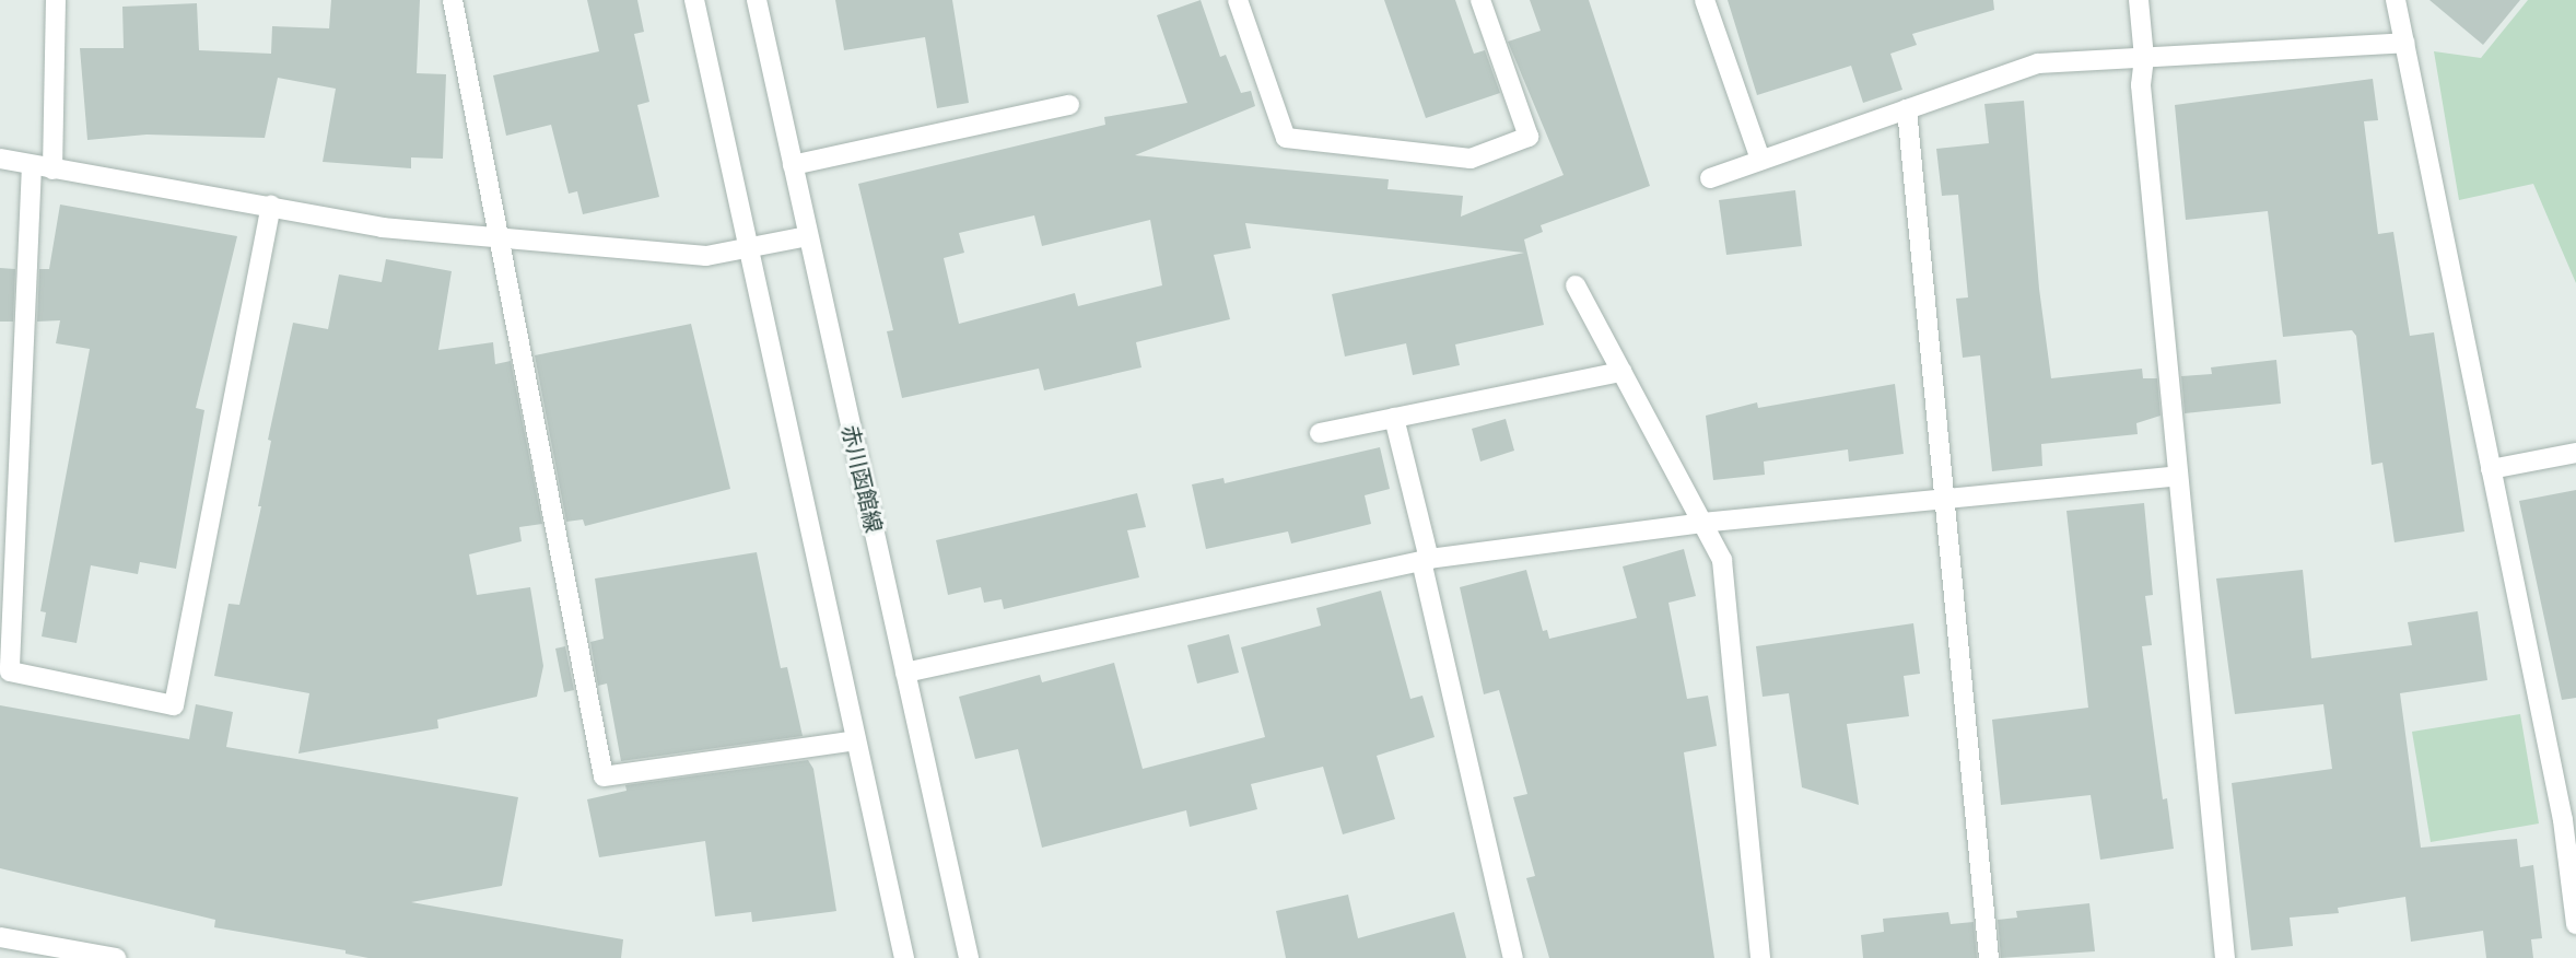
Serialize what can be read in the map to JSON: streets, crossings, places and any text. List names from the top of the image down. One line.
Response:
{"streets":{"street":["赤川函館線"]}}
